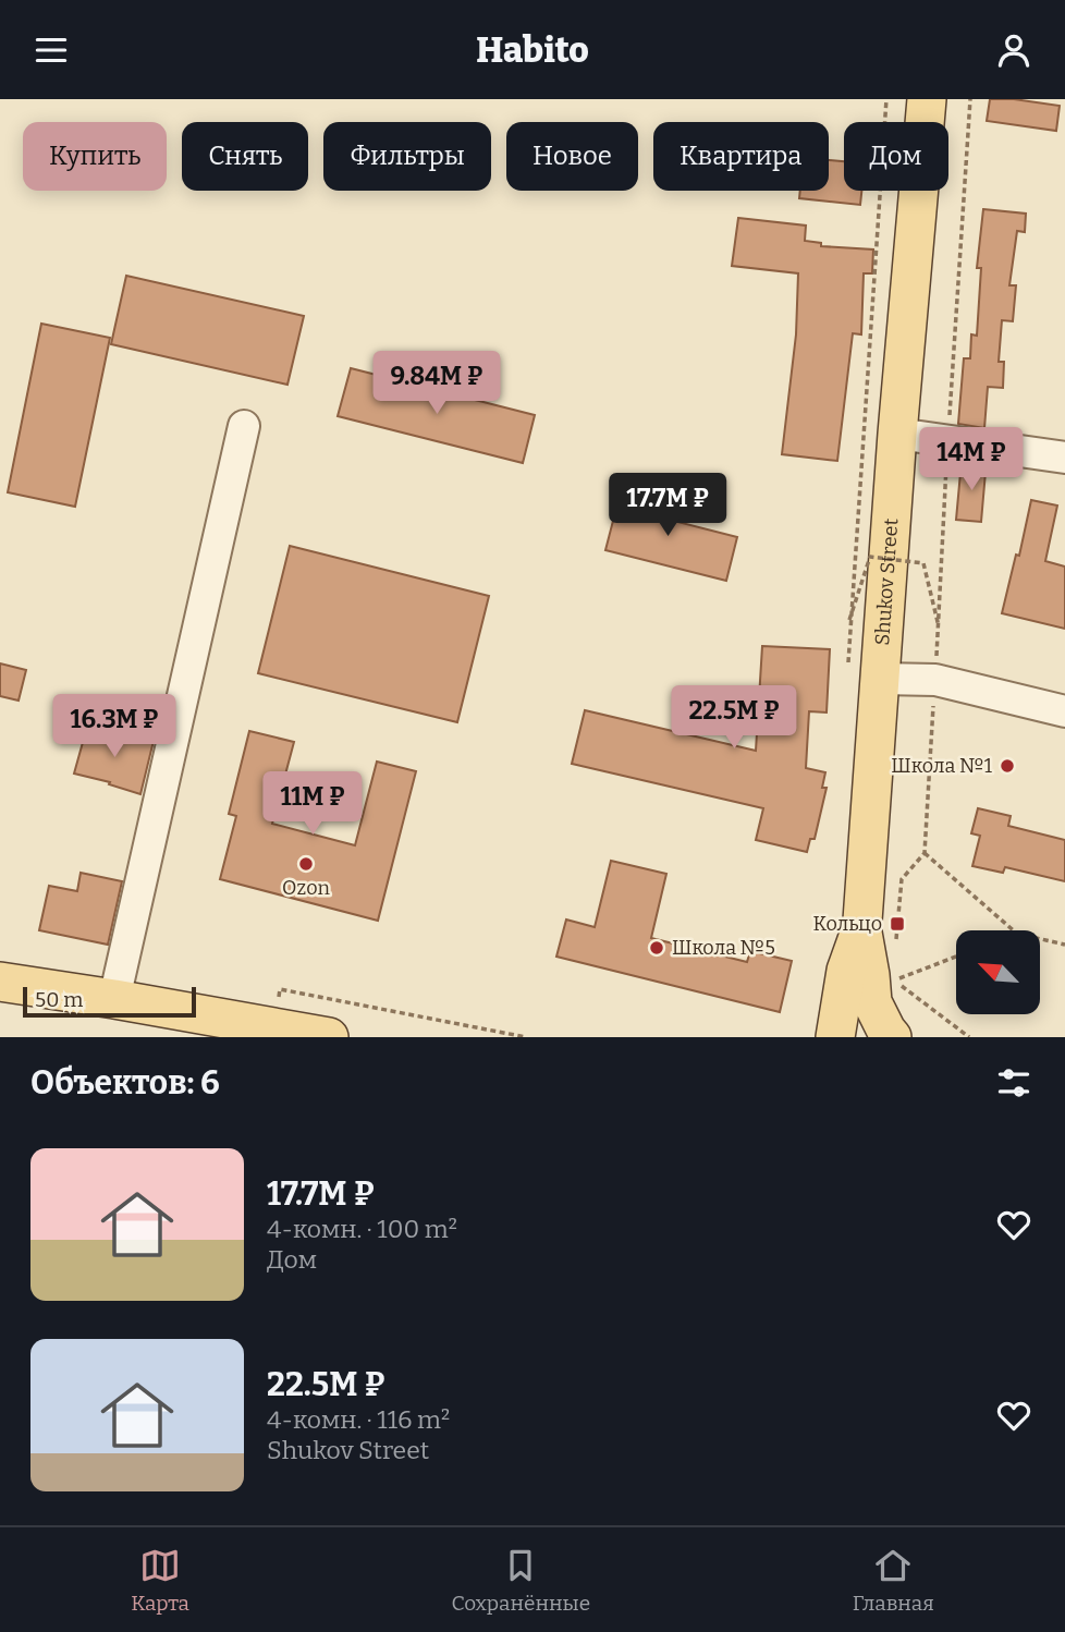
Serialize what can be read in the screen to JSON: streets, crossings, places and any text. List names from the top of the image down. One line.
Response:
{"streets":{"main road":["Shukov Street"]},"places":{"other":["Школа №1","Ozon","Школа №5"],"transit":["Кольцо"]},"scale_bar":"50 m","north":"top left","page":{"header":"Habito","chip":["Купить","Снять","Фильтры","Новое","Квартира","Дом"],"price":["9.84M ₽","14M ₽","17.7M ₽","22.5M ₽","16.3M ₽","11M ₽"],"scale":"50 m","heading":"Объектов: 6","list":[{"name":"17.7M ₽","note":"4-комн. · 100 m² · Дом"},{"name":"22.5M ₽","note":"4-комн. · 116 m² · Shukov Street"}],"tabs":["Карта","Сохранённые","Главная"]}}
